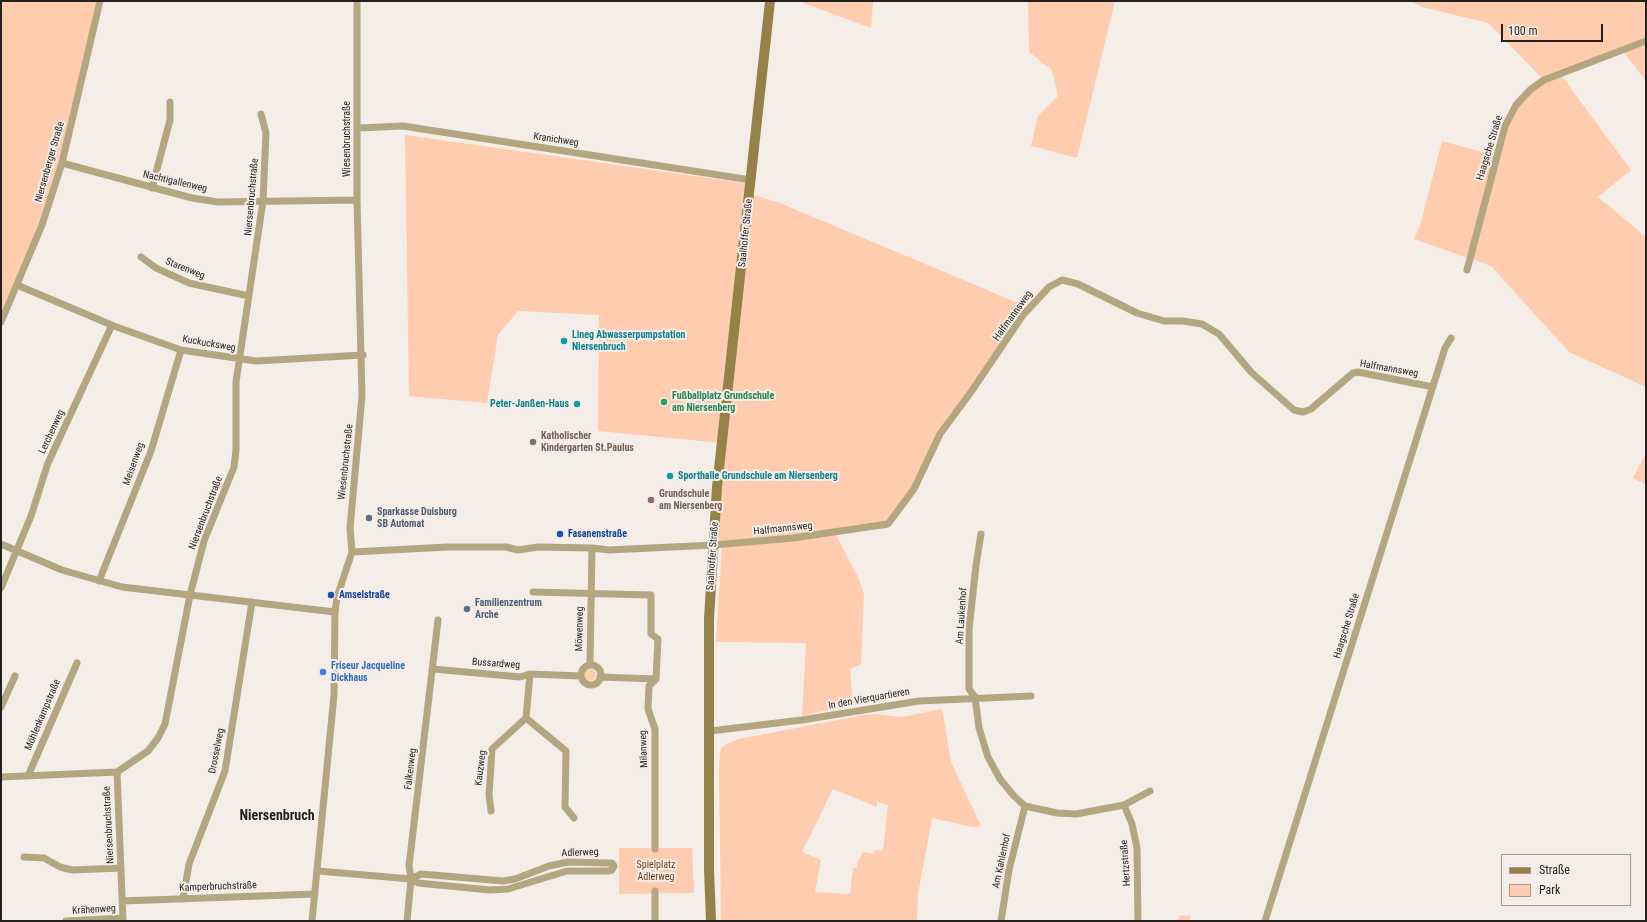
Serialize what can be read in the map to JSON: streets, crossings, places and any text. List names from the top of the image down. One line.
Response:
{"streets":{"main road":["Saalhoffer Straße"],"street":["Wiesenbruchstraße","Kranichweg","Haagsche Straße","Niersenberger Straße","Nachtigallenweg","Niersenbruchstraße","Starenweg","Halfmannsweg","Kuckucksweg","Lerchenweg","Meisenweg","Am Laukenhof","Möwenweg","Bussardweg","In den Vierquartieren","Möhlenkampstraße","Milanweg","Drosselweg","Kauzweg","Falkenweg","Adlerweg","Am Kahlenhof","Hertzstraße","Kamperbruchstraße","Krähenweg"]},"crossings":[["Wiesenbruchstraße","Kranichweg"],["Wiesenbruchstraße","Nachtigallenweg"],["Wiesenbruchstraße","Kuckucksweg"],["Wiesenbruchstraße","Adlerweg"],["Wiesenbruchstraße","Kamperbruchstraße"],["Kranichweg","Saalhoffer Straße"],["Haagsche Straße","Halfmannsweg"],["Niersenberger Straße","Nachtigallenweg"],["Niersenberger Straße","Kuckucksweg"],["Nachtigallenweg","Niersenbruchstraße"],["Niersenbruchstraße","Starenweg"],["Niersenbruchstraße","Kuckucksweg"],["Niersenbruchstraße","Kamperbruchstraße"],["Niersenbruchstraße","Krähenweg"],["Saalhoffer Straße","Halfmannsweg"],["Saalhoffer Straße","In den Vierquartieren"],["Kuckucksweg","Lerchenweg"],["Kuckucksweg","Meisenweg"],["Am Laukenhof","In den Vierquartieren"],["Am Laukenhof","Am Kahlenhof"],["Möwenweg","Bussardweg"],["Möwenweg","Milanweg"],["Bussardweg","Falkenweg"],["Drosselweg","Kamperbruchstraße"],["Falkenweg","Adlerweg"]],"districts":["Niersenbruch"],"parks":["Spielplatz Adlerweg"],"places":["Lineg Abwasserpumpstation Niersenbruch","Fußballplatz Grundschule am Niersenberg","Peter-Janßen-Haus","Katholischer Kindergarten St.Paulus","Sporthalle Grundschule am Niersenberg","Grundschule am Niersenberg","Sparkasse Duisburg SB Automat","Fasanenstraße","Amselstraße","Familienzentrum Arche","Friseur Jacqueline Dickhaus"],"legend":["Straße","Park"],"scale_bar":"100 m"}
